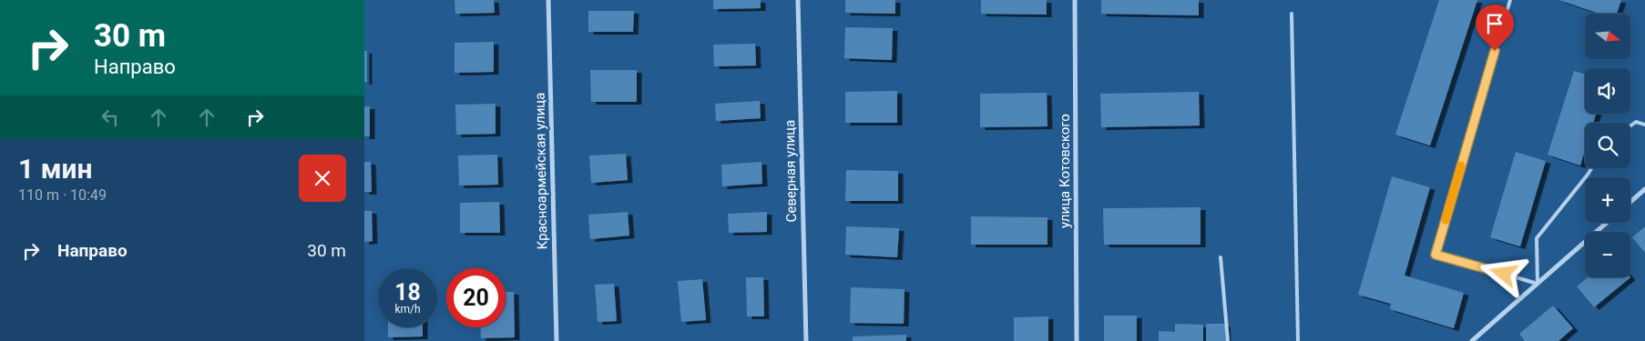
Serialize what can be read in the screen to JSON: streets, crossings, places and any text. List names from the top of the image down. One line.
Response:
{"streets":{"street":["Красноармейская улица","Северная улица","улица Котовского"]},"north":"right","page":{"turn":["30 m","Направо"],"map_buttons":["+","−"],"heading":["1 мин","110 m · 10:49"],"list":[{"name":"Направо","value":"30 m"}],"speed":"18 km/h","limit":"20"}}
